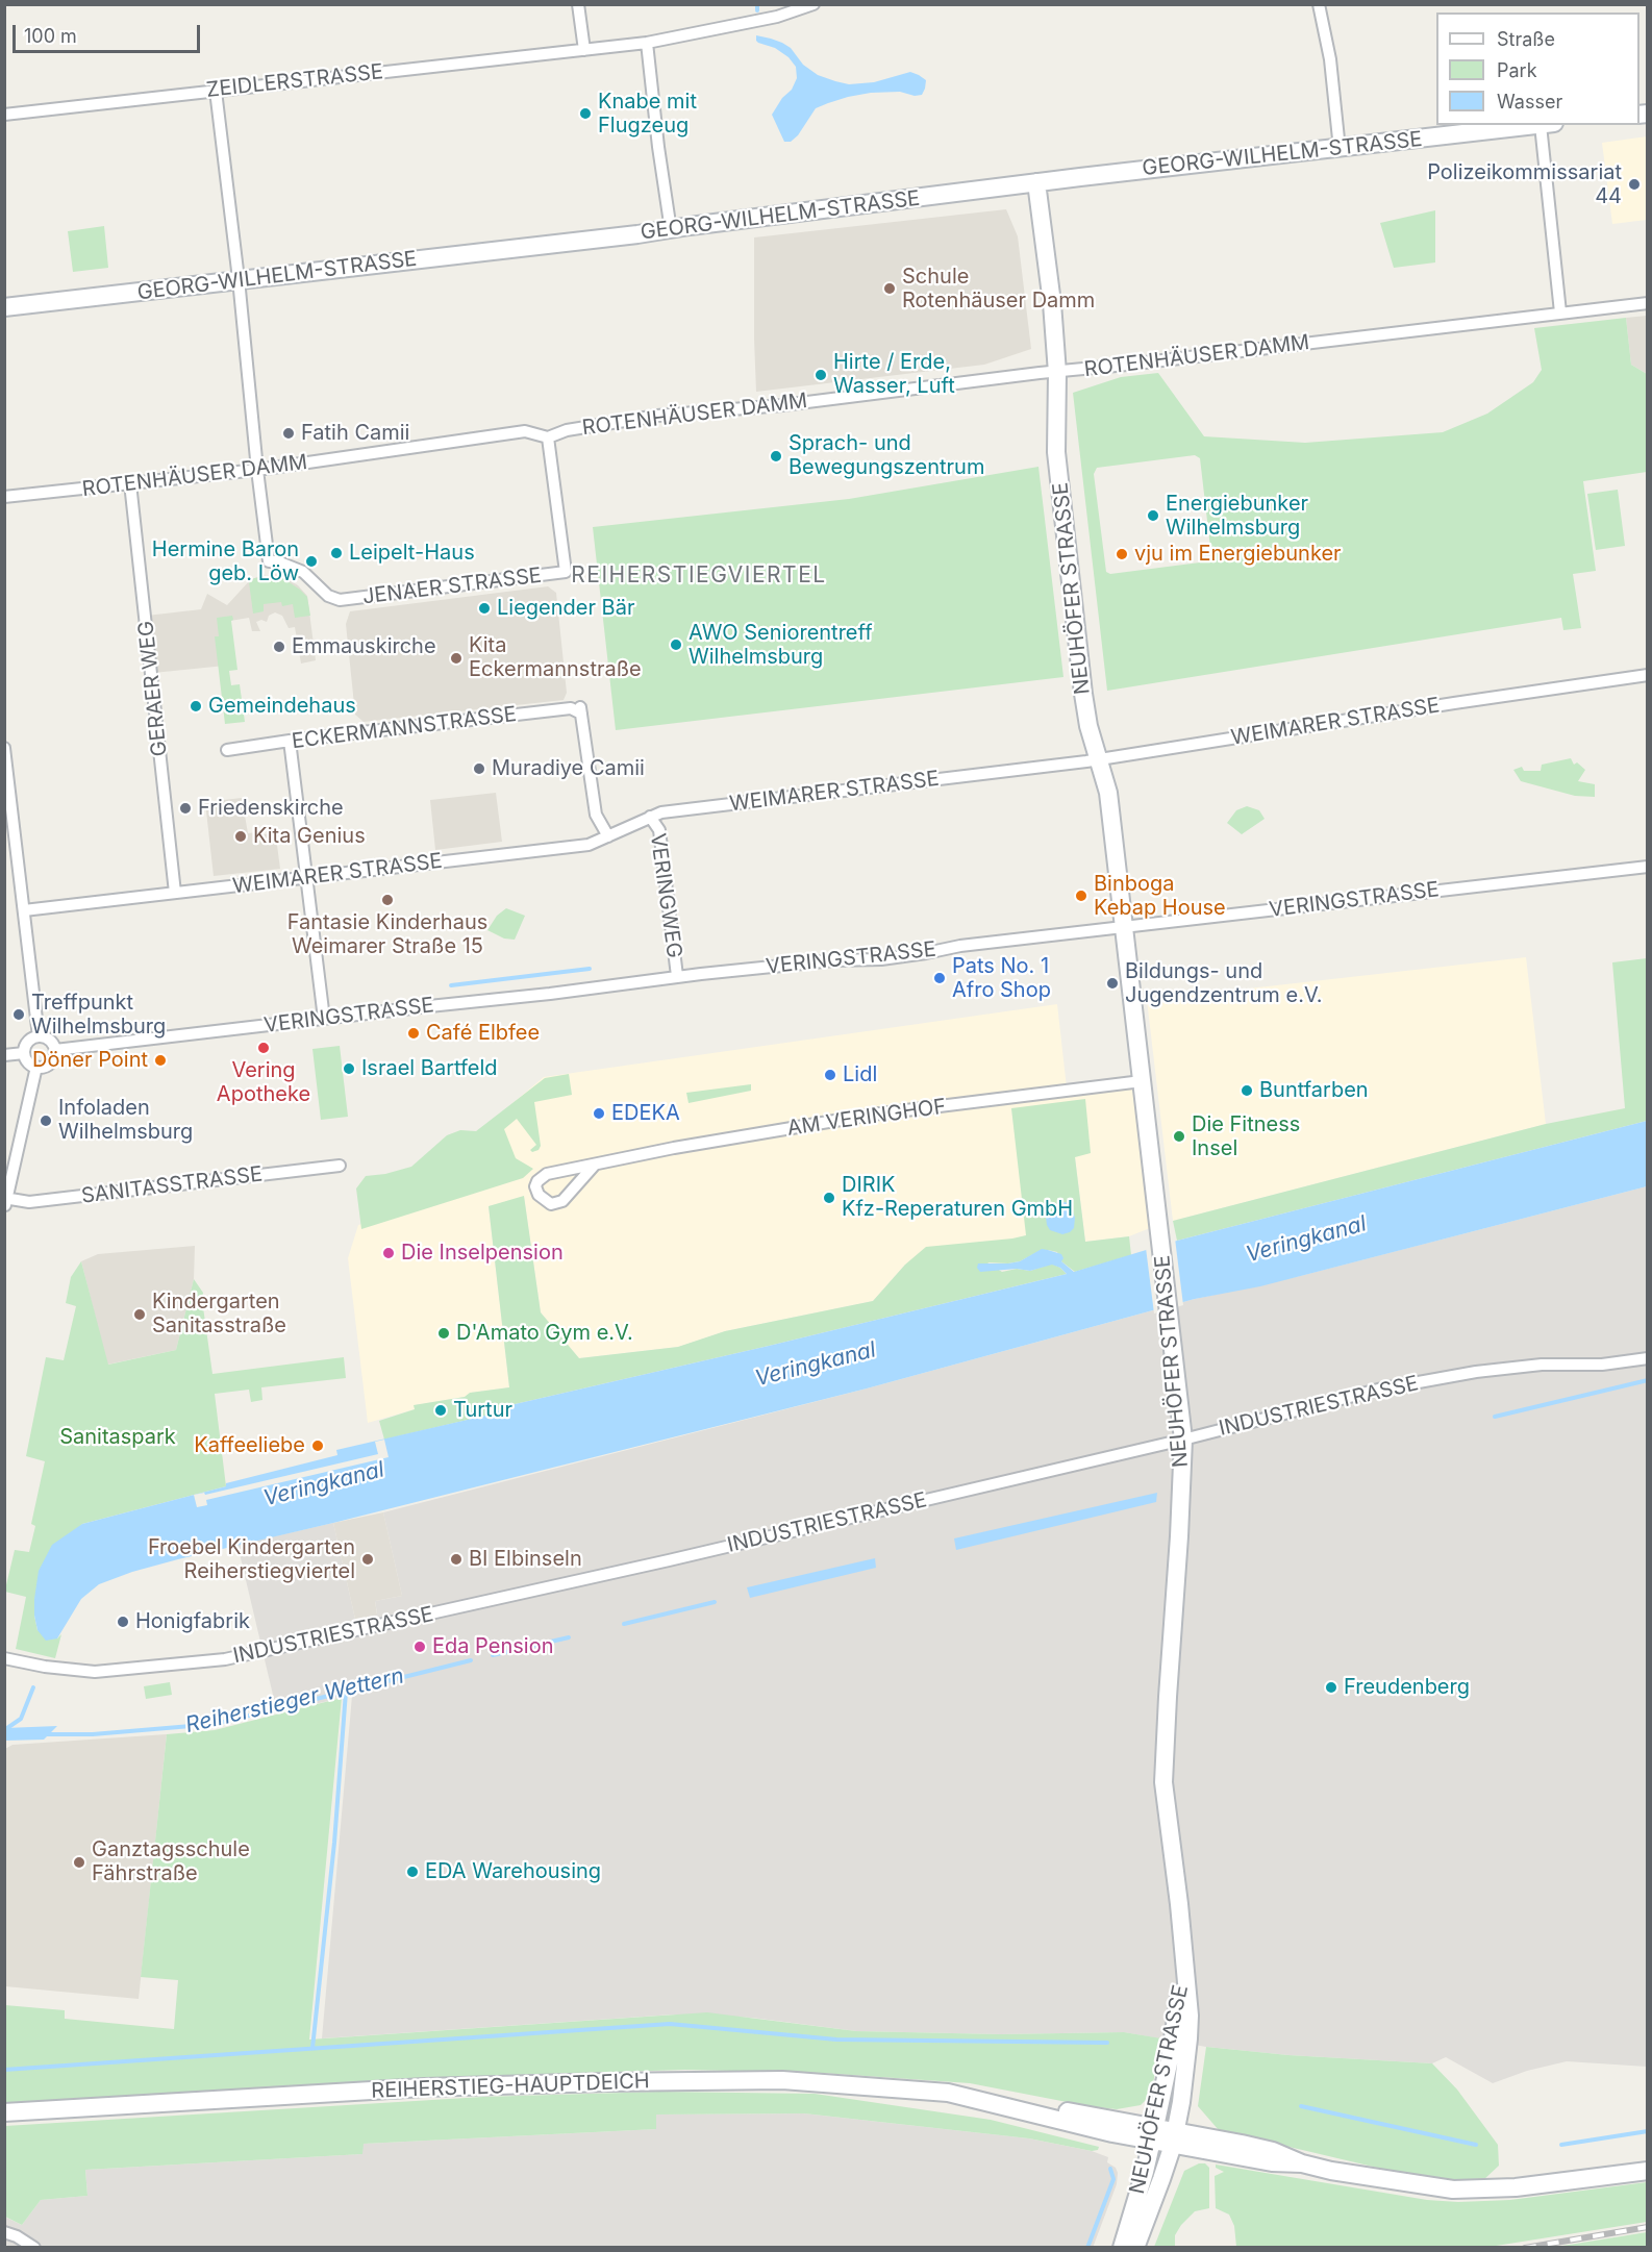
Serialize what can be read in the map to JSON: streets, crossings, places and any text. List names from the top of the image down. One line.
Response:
{"streets":{"street":["ZEIDLERSTRASSE","GEORG-WILHELM-STRASSE","ROTENHÄUSER DAMM","JENAER STRASSE","NEUHÖFER STRASSE","GERAER WEG","WEIMARER STRASSE","ECKERMANNSTRASSE","VERINGWEG","VERINGSTRASSE","AM VERINGHOF","SANITASSTRASSE","INDUSTRIESTRASSE","REIHERSTIEG-HAUPTDEICH"]},"crossings":[["GEORG-WILHELM-STRASSE","NEUHÖFER STRASSE"],["ROTENHÄUSER DAMM","JENAER STRASSE"],["ROTENHÄUSER DAMM","NEUHÖFER STRASSE"],["ROTENHÄUSER DAMM","GERAER WEG"],["NEUHÖFER STRASSE","WEIMARER STRASSE"],["NEUHÖFER STRASSE","VERINGSTRASSE"],["NEUHÖFER STRASSE","AM VERINGHOF"],["NEUHÖFER STRASSE","INDUSTRIESTRASSE"],["NEUHÖFER STRASSE","REIHERSTIEG-HAUPTDEICH"],["GERAER WEG","WEIMARER STRASSE"],["WEIMARER STRASSE","ECKERMANNSTRASSE"],["WEIMARER STRASSE","VERINGWEG"],["VERINGWEG","VERINGSTRASSE"]],"districts":["REIHERSTIEGVIERTEL"],"water":["Veringkanal","Reiherstieger Wettern"],"parks":["Sanitaspark"],"places":["Knabe mit Flugzeug","Polizeikommissariat 44","Schule Rotenhäuser Damm","Hirte / Erde, Wasser, Luft","Fatih Camii","Sprach- und Bewegungszentrum","Energiebunker Wilhelmsburg","Leipelt-Haus","vju im Energiebunker","Hermine Baron geb. Löw","Liegender Bär","AWO Seniorentreff Wilhelmsburg","Emmauskirche","Kita Eckermannstraße","Gemeindehaus","Muradiye Camii","Friedenskirche","Kita Genius","Binboga Kebap House","Fantasie Kinderhaus Weimarer Straße 15","Pats No. 1 Afro Shop","Bildungs- und Jugendzentrum e.V.","Treffpunkt Wilhelmsburg","Café Elbfee","Vering Apotheke","Döner Point","Israel Bartfeld","Lidl","Buntfarben","EDEKA","Infoladen Wilhelmsburg","Die Fitness Insel","DIRIK Kfz-Reperaturen GmbH","Die Inselpension","Kindergarten Sanitasstraße","D'Amato Gym e.V.","Turtur","Kaffeeliebe","Froebel Kindergarten Reiherstiegviertel","BI Elbinseln","Honigfabrik","Eda Pension","Freudenberg","Ganztagsschule Fährstraße","EDA Warehousing"],"legend":["Straße","Park","Wasser"],"scale_bar":"100 m"}
